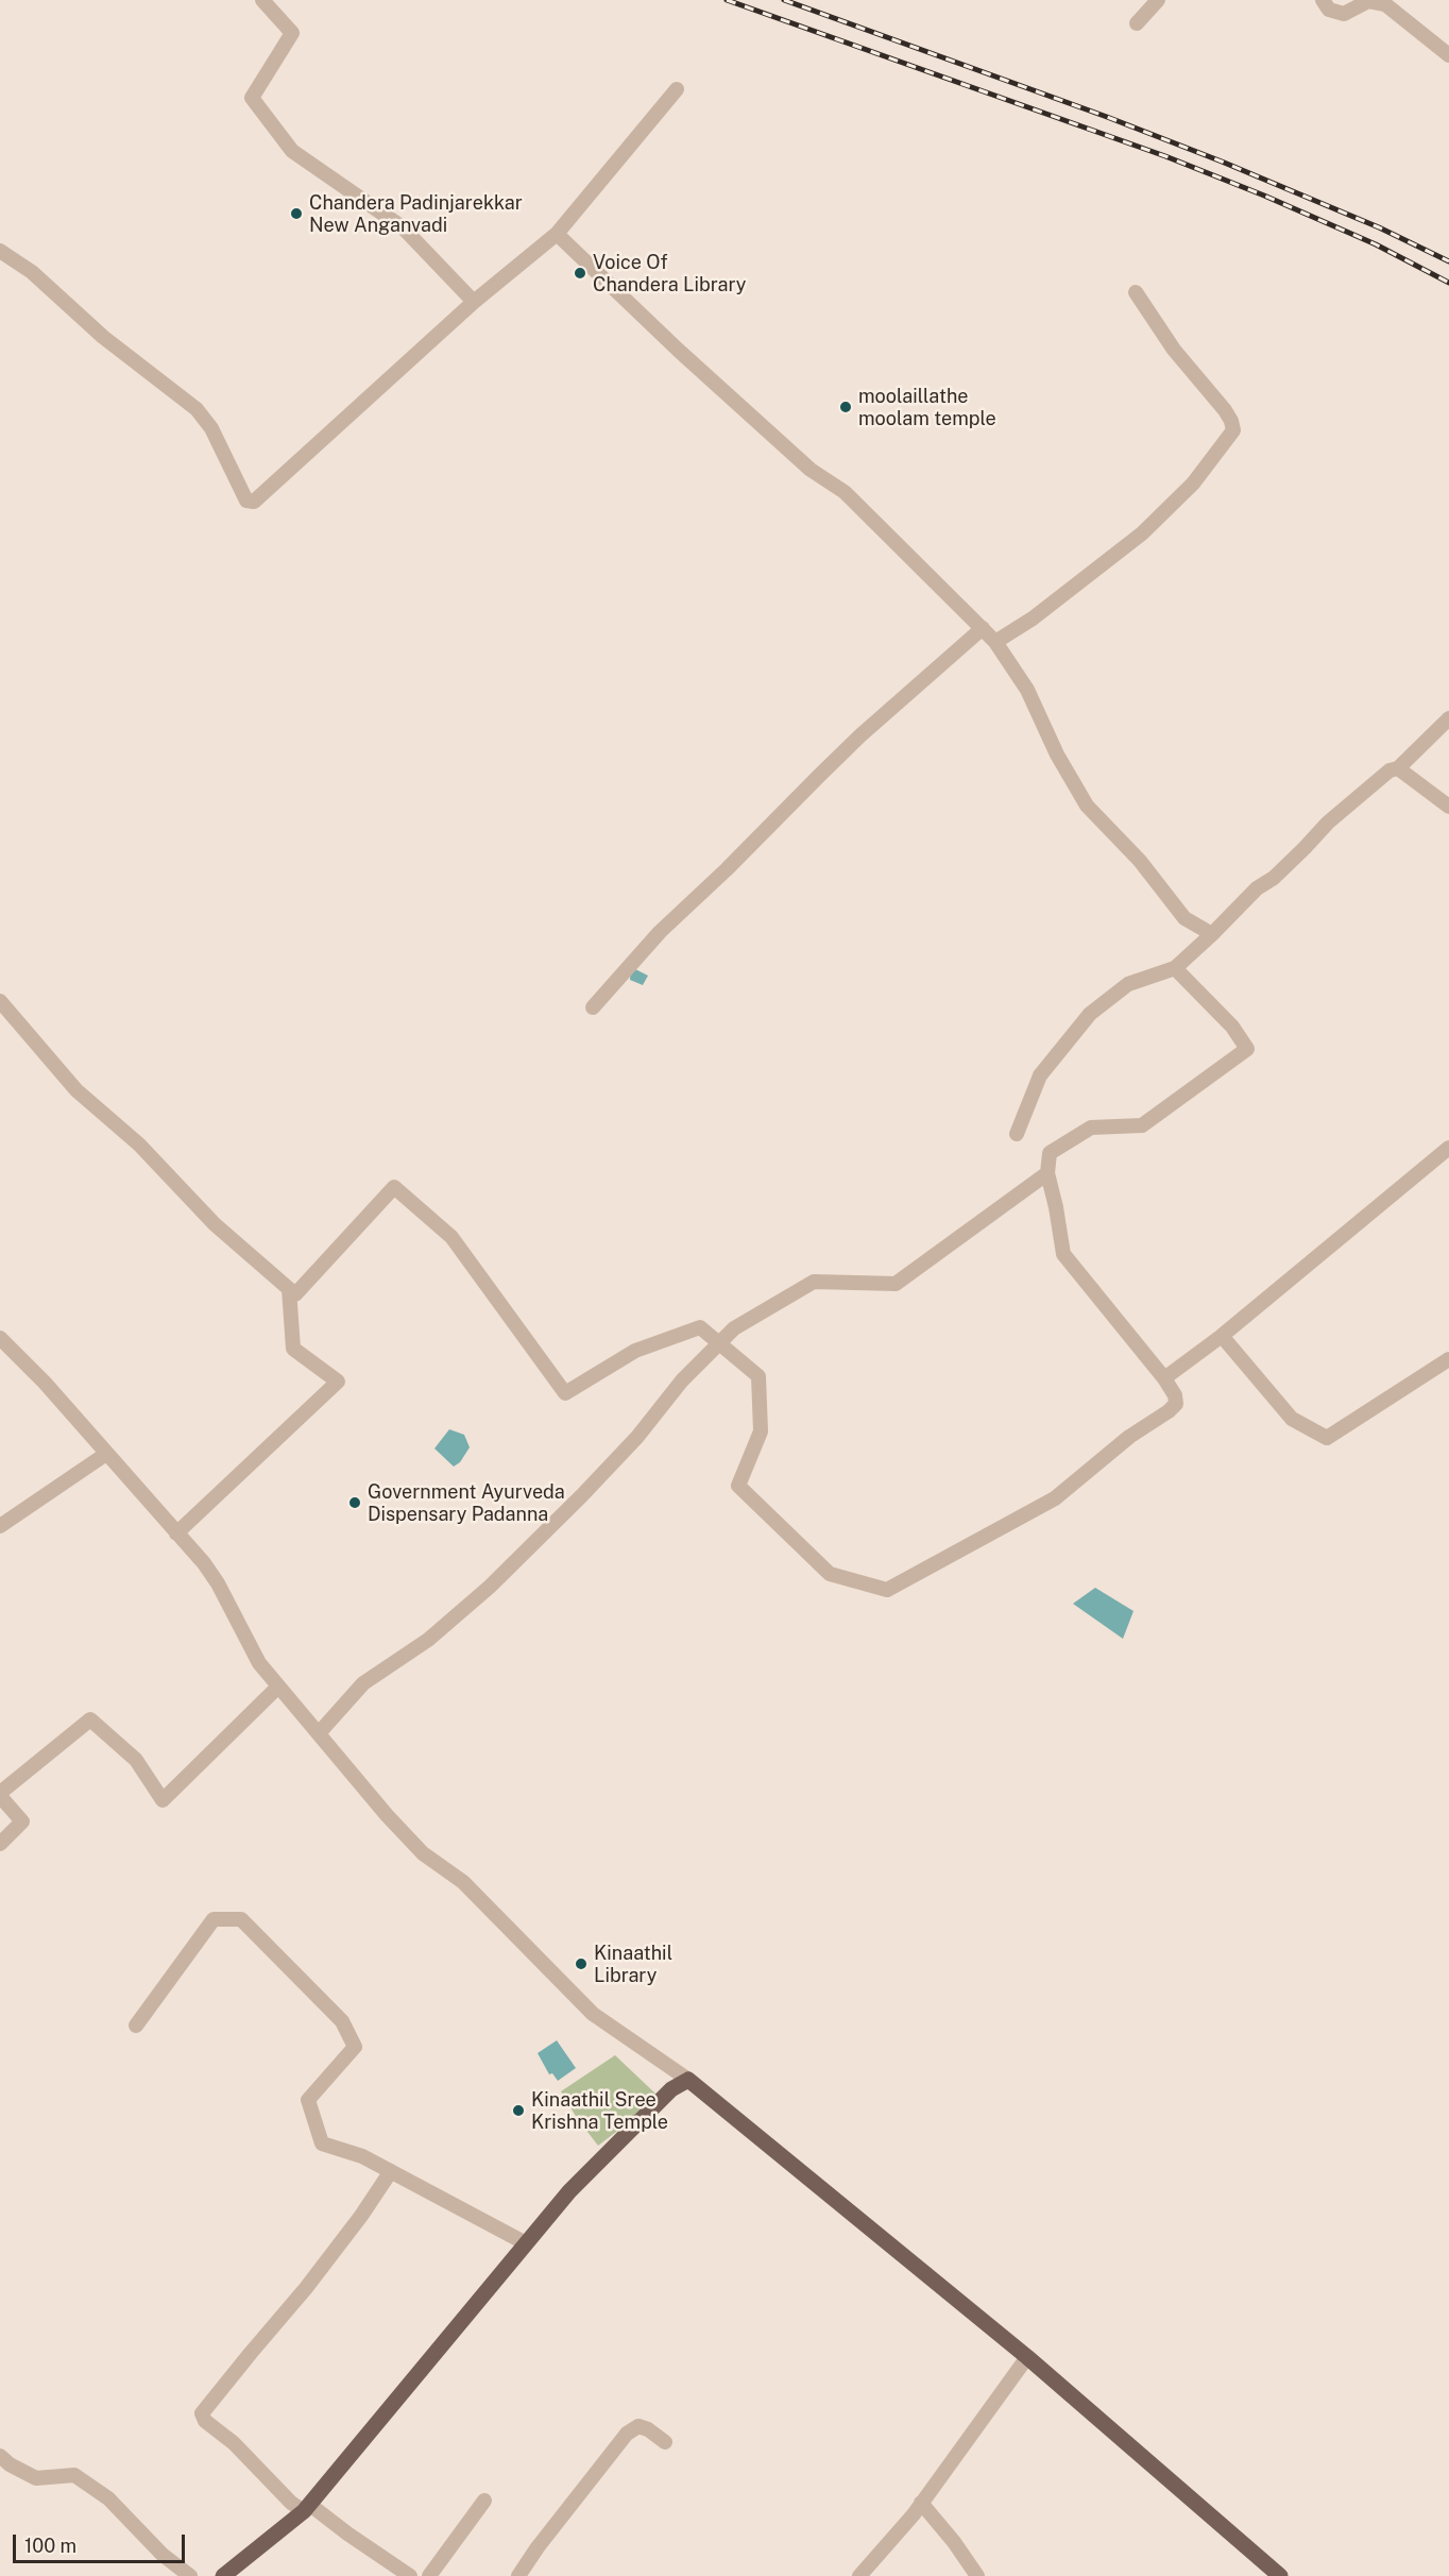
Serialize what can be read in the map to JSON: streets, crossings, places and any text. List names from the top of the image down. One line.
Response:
{"places":["Chandera Padinjarekkar New Anganvadi","Voice Of Chandera Library","moolaillathe moolam temple","Government Ayurveda Dispensary Padanna","Kinaathil Library","Kinaathil Sree Krishna Temple"],"scale_bar":"100 m"}
